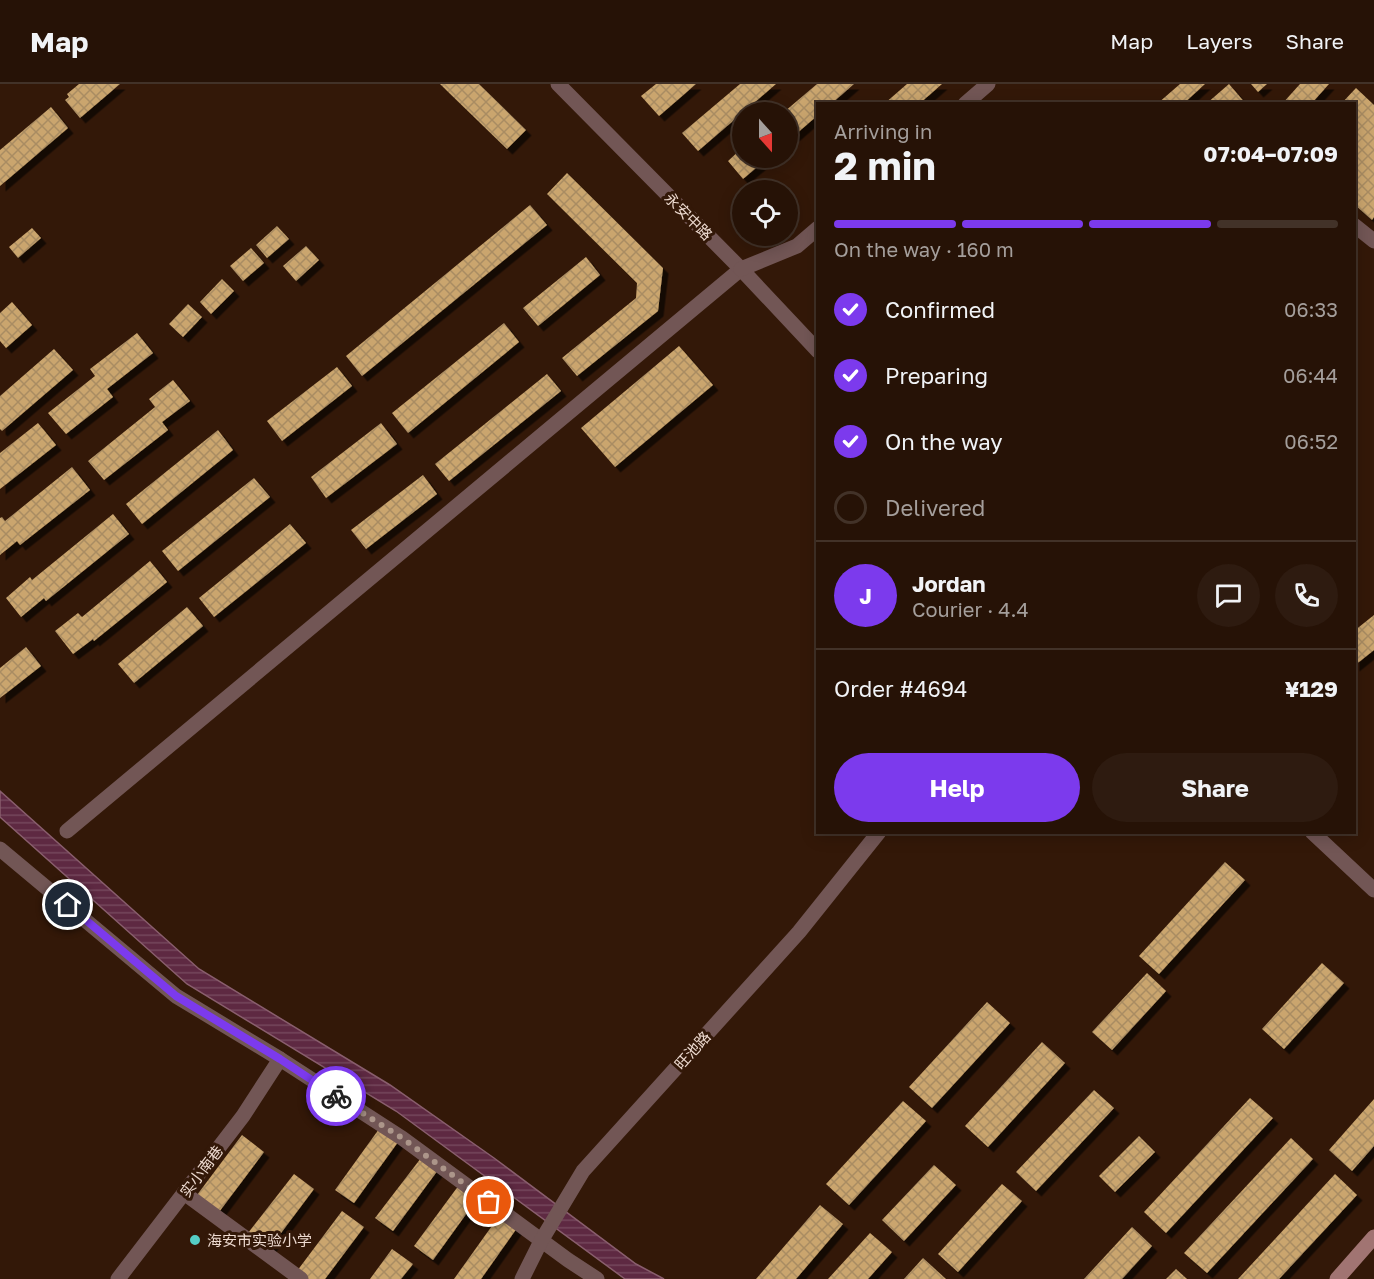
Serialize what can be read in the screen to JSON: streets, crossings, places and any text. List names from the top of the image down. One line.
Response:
{"streets":{"street":["永安中路","旺池路","实小南巷"]},"places":["海安市实验小学"],"north":"bottom","page":{"header":"Map","nav":["Map","Layers","Share"],"heading":["2 min","Arriving in","07:04–07:09"],"panel":["Jordan","Courier · 4.4","Order #4694","¥129"],"bar":"On the way · 160 m","list":[["Confirmed","06:33"],["Preparing","06:44"],["On the way","06:52"],"Delivered"],"round":"J","buttons":["Help","Share"]}}
